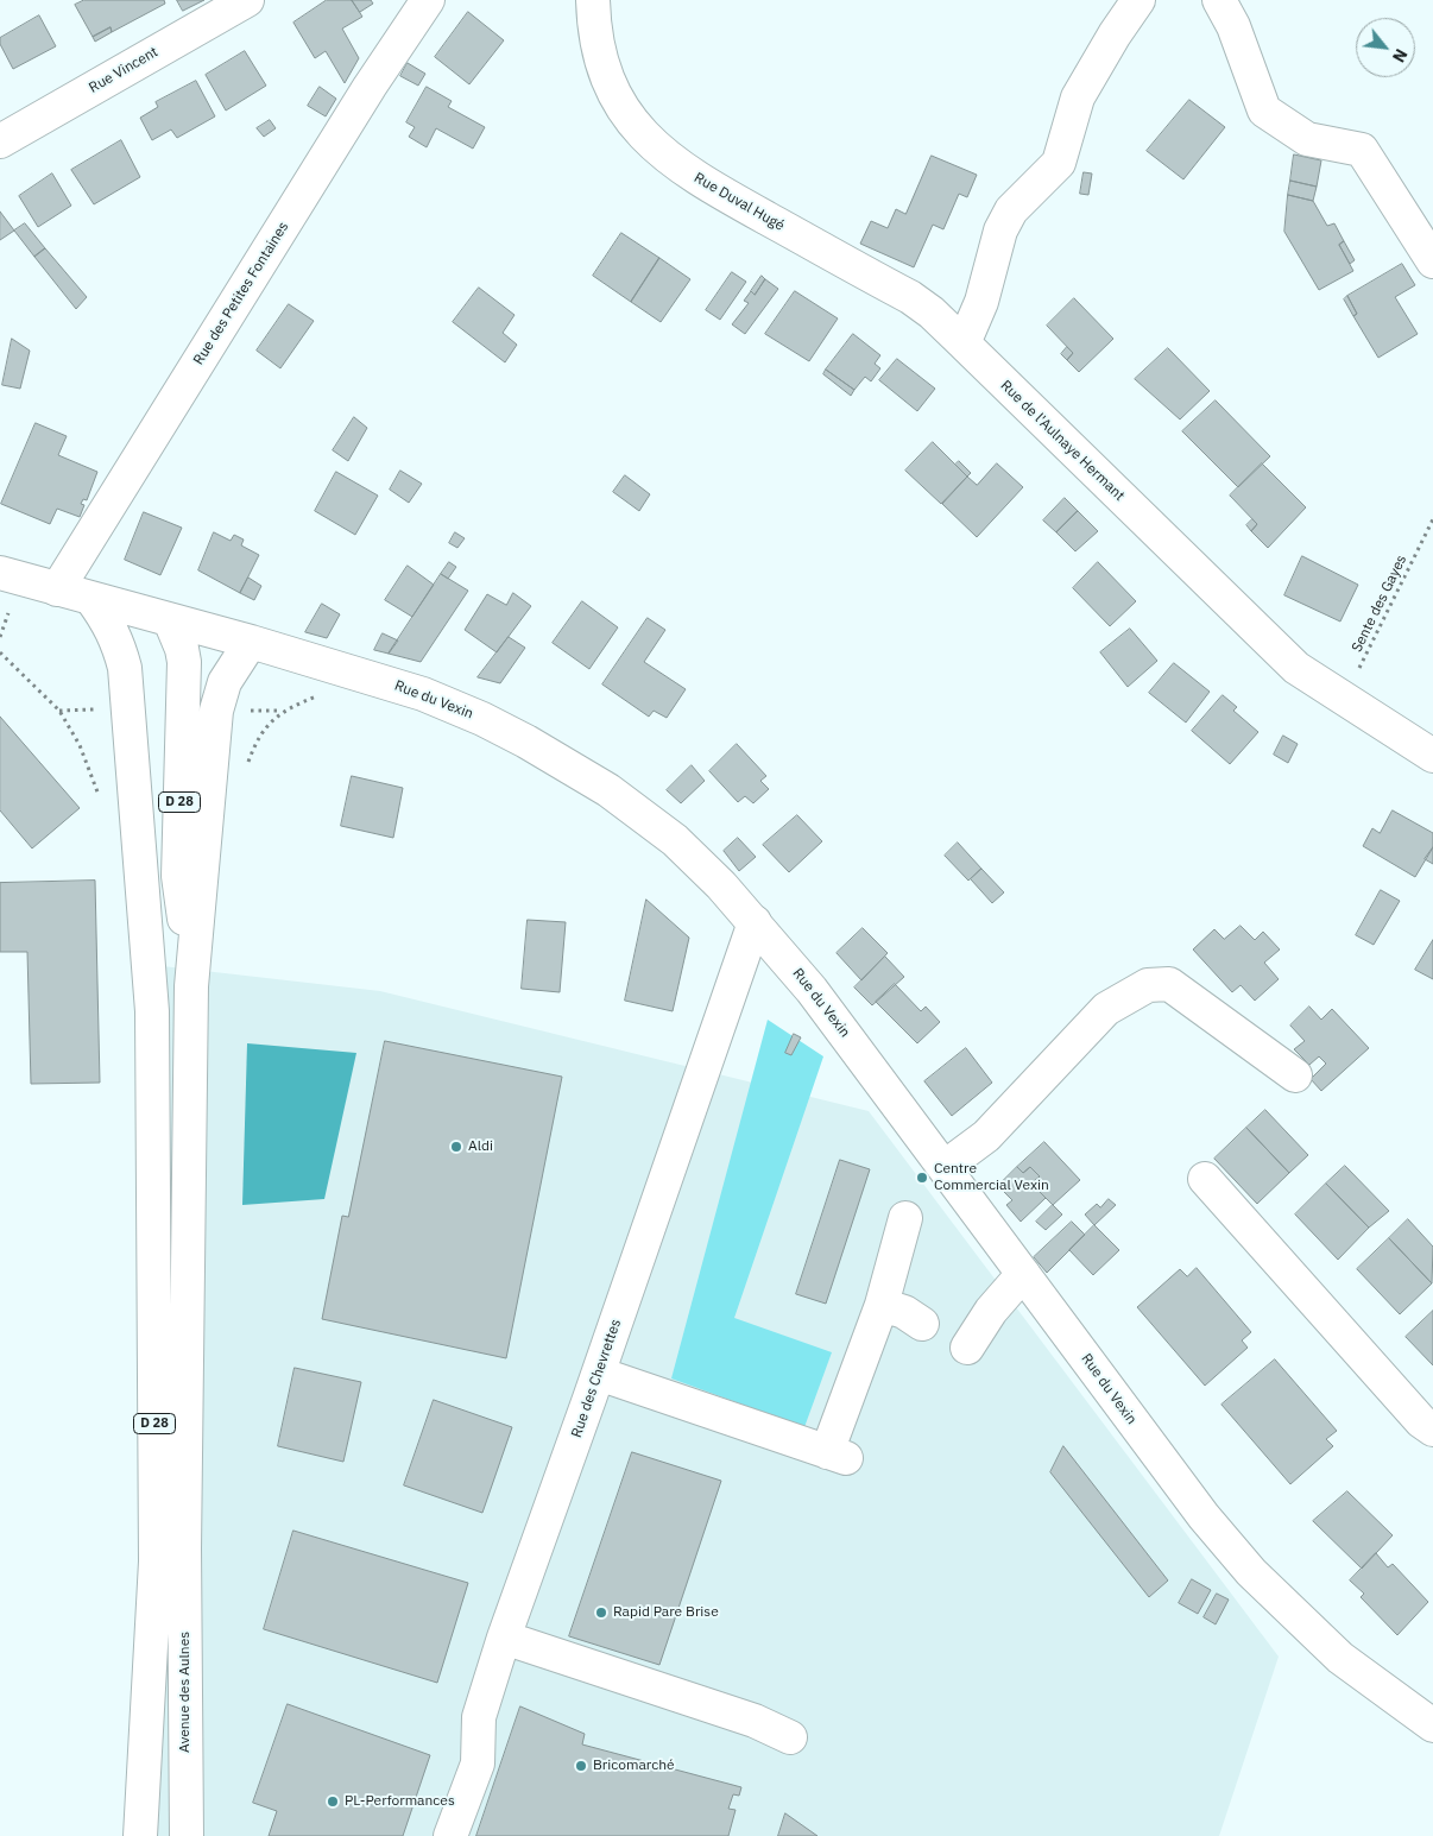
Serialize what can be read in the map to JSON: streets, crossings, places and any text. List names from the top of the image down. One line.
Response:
{"streets":{"main road":["Rue Vincent","Rue Duval Hugé","Rue des Petites Fontaines","Rue de l'Aulnaye Hermant","Rue du Vexin","D 28","Rue des Chevrettes","Avenue des Aulnes"],"path":["Sente des Gayes"]},"crossings":[["Rue Duval Hugé","Rue de l'Aulnaye Hermant"],["Rue des Petites Fontaines","Rue du Vexin"],["Rue de l'Aulnaye Hermant","Sente des Gayes"],["Rue du Vexin","D 28"],["Rue du Vexin","Rue des Chevrettes"],["D 28","Avenue des Aulnes"]],"places":["Aldi","Centre Commercial Vexin","Rapid Pare Brise","Bricomarché","PL-Performances"],"north":"bottom right"}
